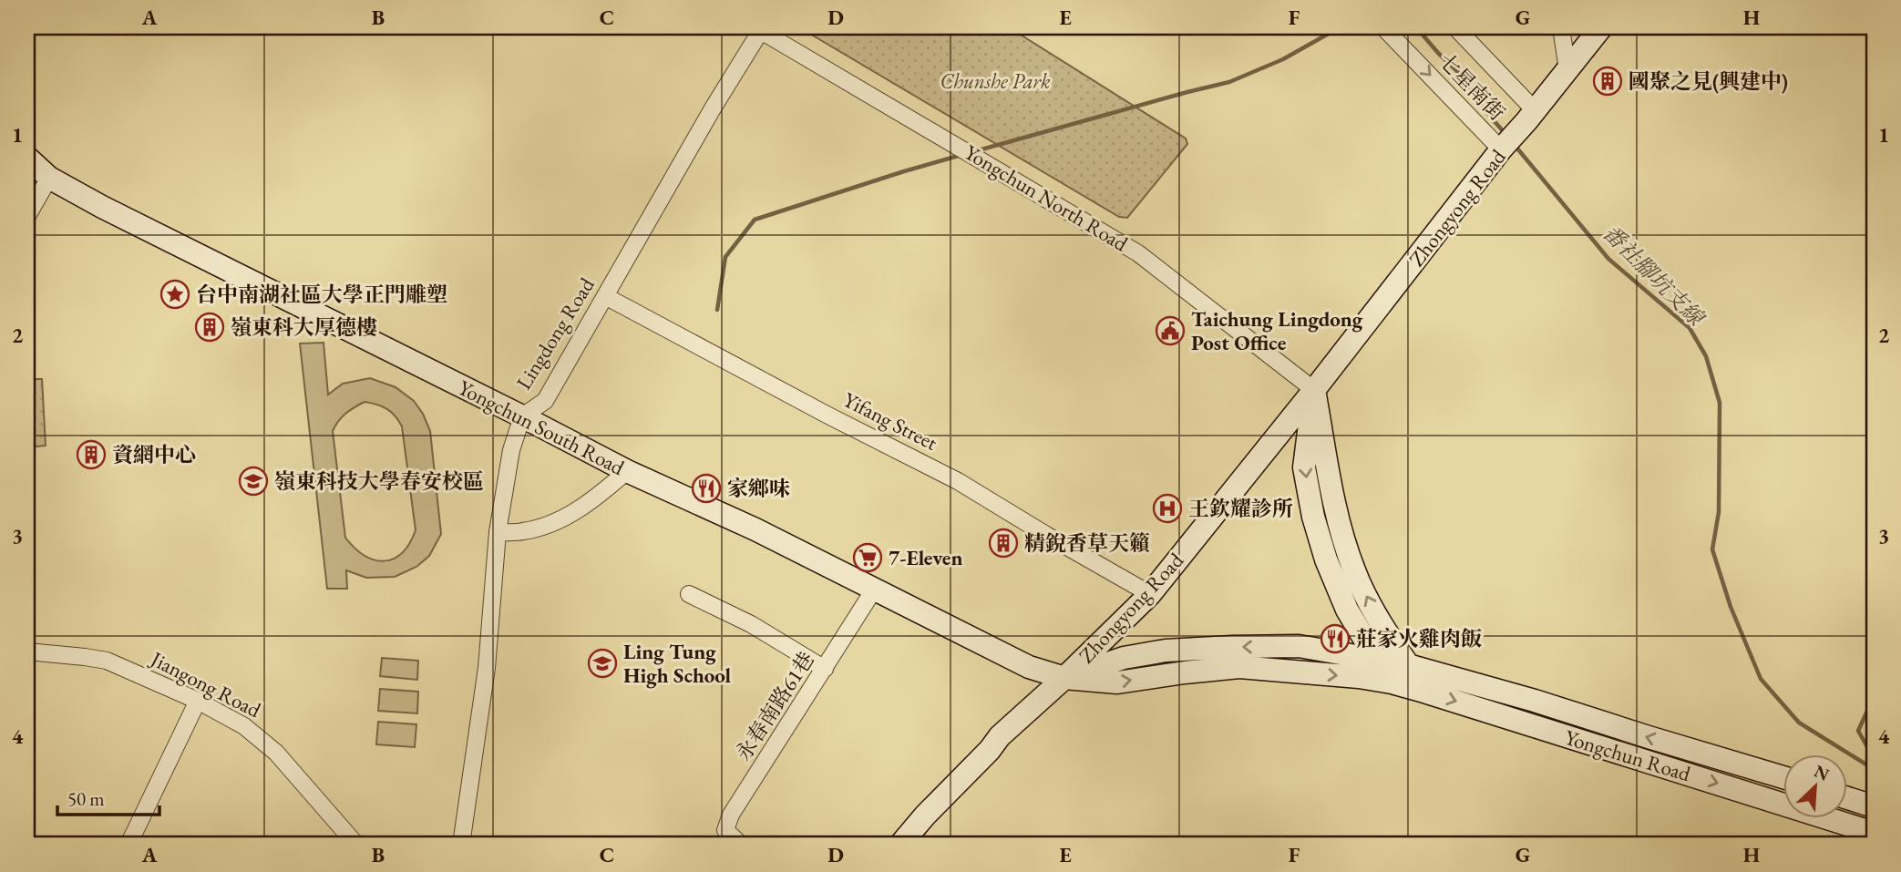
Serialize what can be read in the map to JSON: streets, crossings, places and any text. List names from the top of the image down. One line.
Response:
{"streets":{"street":["七星南街","Yongchun North Road","Zhongyong Road","Lingdong Road","Yifang Street","Yongchun South Road","Jiangong Road","永春南路61巷","Yongchun Road"]},"crossings":[["七星南街","Zhongyong Road"],["Yongchun North Road","Zhongyong Road"],["Yongchun North Road","Lingdong Road"],["Zhongyong Road","Yifang Street"],["Zhongyong Road","Yongchun South Road"],["Lingdong Road","Yifang Street"],["Lingdong Road","Yongchun South Road"],["Yongchun South Road","永春南路61巷"],["Yongchun South Road","Yongchun Road"]],"water":["番社腳坑支線"],"parks":["Chunshe Park"],"places":{"building":["國聚之見(興建中)","嶺東科大厚德樓","資網中心","精銳香草天籟"],"place":["台中南湖社區大學正門雕塑"],"public building":["Taichung Lingdong Post Office"],"school or university":["嶺東科技大學春安校區","Ling Tung High School"],"restaurant":["家鄉味","莊家火雞肉飯"],"hospital":["王欽耀診所"],"supermarket":["7-Eleven"]},"scale_bar":"50 m","north":"top right","grid":{"columns":["A","B","C","D","E","F","G","H"],"rows":["1","2","3","4"]}}
